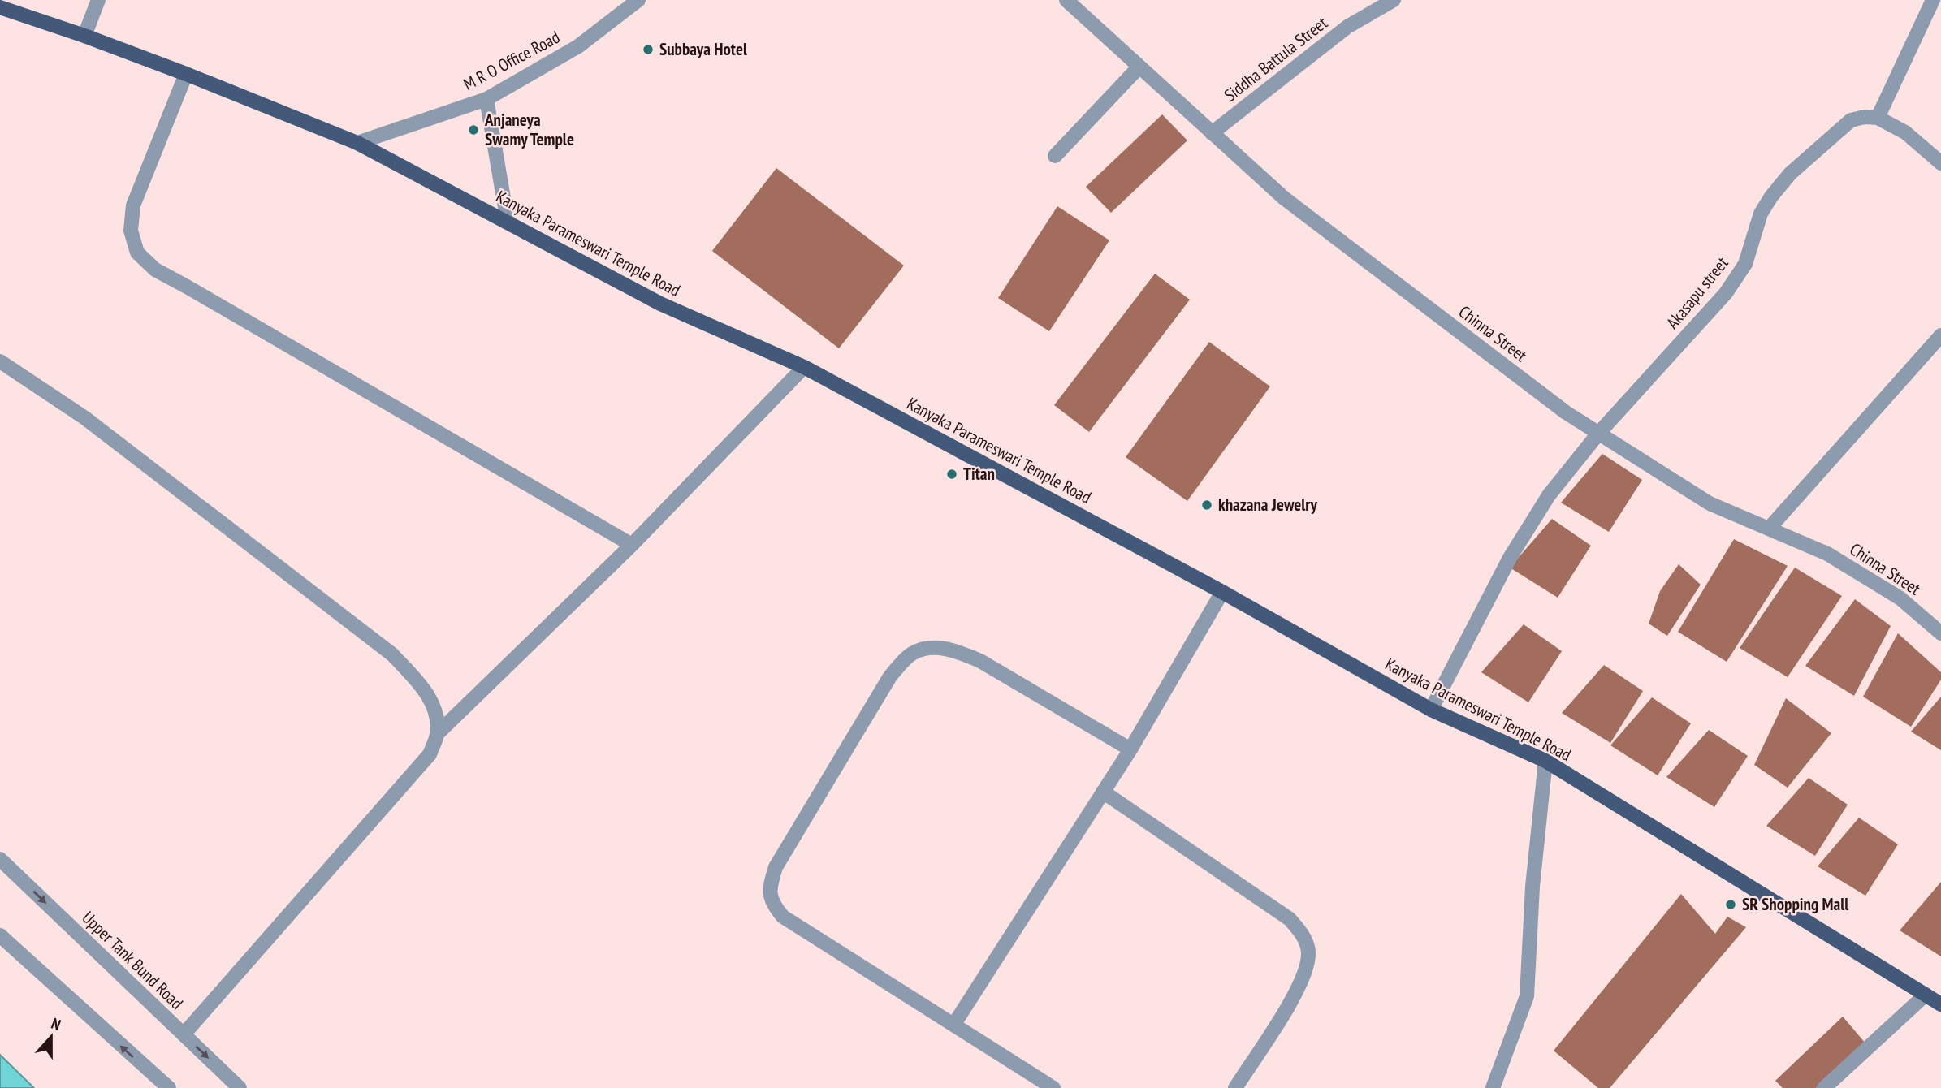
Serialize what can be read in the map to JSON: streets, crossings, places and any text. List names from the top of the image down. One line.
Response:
{"streets":{"main road":["Kanyaka Parameswari Temple Road"],"street":["Siddha Battula Street","M R O Office Road","Akasapu street","Chinna Street","Upper Tank Bund Road"]},"crossings":[["Siddha Battula Street","Chinna Street"],["M R O Office Road","Kanyaka Parameswari Temple Road"],["Kanyaka Parameswari Temple Road","Akasapu street"],["Akasapu street","Chinna Street"]],"places":["Subbaya Hotel","Anjaneya Swamy Temple","Titan","khazana Jewelry","SR Shopping Mall"],"north":"top"}
